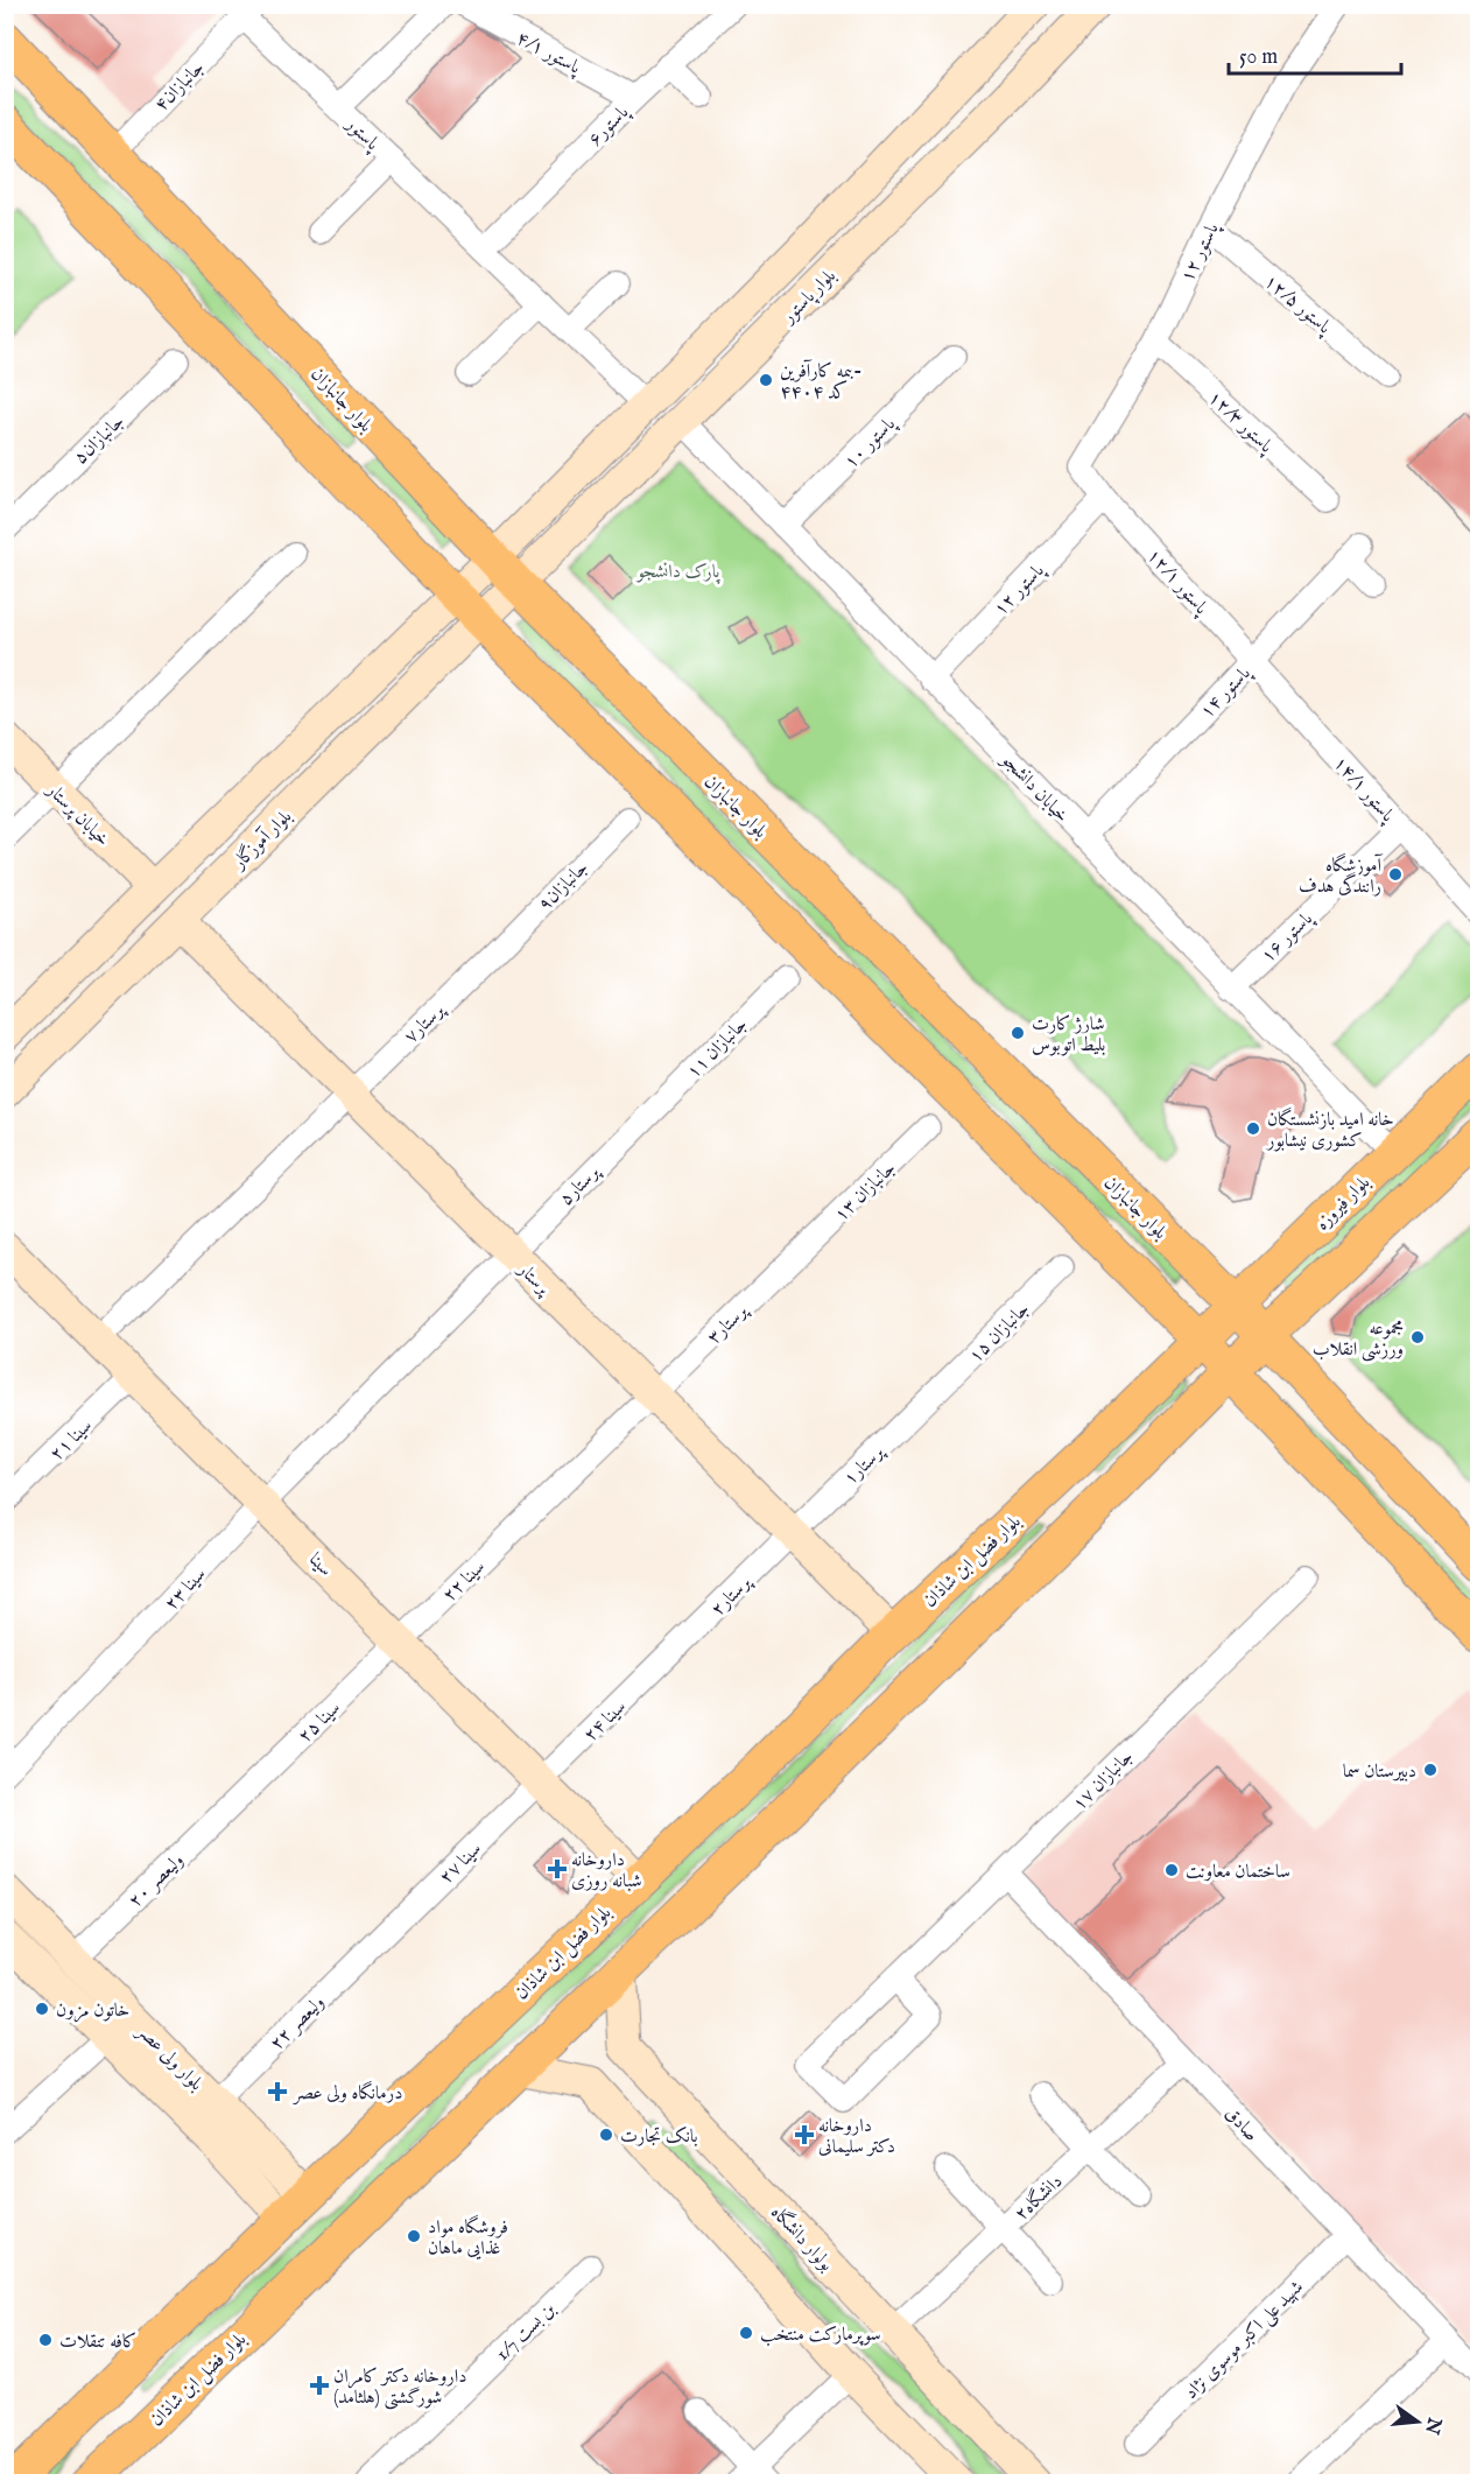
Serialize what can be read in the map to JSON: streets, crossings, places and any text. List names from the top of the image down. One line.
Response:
{"streets":{"main road":["بلوار جانبازان","بلوار فیروزه","بلوار فضل ابن شاذان"],"street":["پاستور ۴/۱","جانبازان۴","پاستور۶","پاستور","۱۲ پاستور","بلوار پاستور","پاستور ۱۲/۵","پاستور ۱۲/۳","جانبازان۵","پاستور ۱۰","پاستور ۱۲/۱","پاستور ۱۲","پاستور ۱۴","خیابان دانشجو","پاستور ۱۴/۱","خیابان پرستار","بلوار آموزگار","جانبازان۹","پاستور ۱۶","پرستار۷","جانبازان ۱۱","پرستار۵","جانبازان ۱۳","پرستار","پرستار۳","جانبازان ۱۵","سینا ۲۱","پرستار۱","سینا","سینا ۲۲","سینا ۲۳","پرستار۲","سینا ۲۴","سینا ۲۵","جانبازان ۱۷","سینا ۲۷","ولیعصر ۲۰","ولیعصر ۲۲","بلوار ولی عصر","صادق","دانشگاه۲","بولوار دانشگاه","بن بست 1/7","شهید علی اکبر موسوی نژاد"]},"crossings":[["پاستور ۴/۱","پاستور۶"],["جانبازان۴","پاستور"],["جانبازان۴","بلوار جانبازان"],["پاستور۶","پاستور"],["پاستور","بلوار پاستور"],["۱۲ پاستور","پاستور ۱۲/۵"],["۱۲ پاستور","پاستور ۱۲/۳"],["۱۲ پاستور","پاستور ۱۲/۱"],["۱۲ پاستور","پاستور ۱۲"],["بلوار پاستور","بلوار جانبازان"],["بلوار پاستور","خیابان دانشجو"],["بلوار پاستور","بلوار آموزگار"],["بلوار جانبازان","بلوار آموزگار"],["بلوار جانبازان","بلوار فیروزه"],["بلوار جانبازان","بلوار فضل ابن شاذان"],["پاستور ۱۰","خیابان دانشجو"],["پاستور ۱۲/۱","پاستور ۱۲"],["پاستور ۱۲/۱","پاستور ۱۴"],["پاستور ۱۲/۱","پاستور ۱۴/۱"],["پاستور ۱۲","خیابان دانشجو"],["پاستور ۱۴","خیابان دانشجو"],["پاستور ۱۴","پاستور ۱۴/۱"],["خیابان دانشجو","پاستور ۱۶"],["خیابان دانشجو","بلوار فیروزه"],["پاستور ۱۴/۱","پاستور ۱۶"],["خیابان پرستار","بلوار آموزگار"],["بلوار آموزگار","پرستار"],["جانبازان۹","پرستار۷"],["پرستار۷","پرستار"],["پرستار۷","سینا"],["جانبازان ۱۱","پرستار۵"],["پرستار۵","پرستار"],["پرستار۵","سینا ۲۳"],["جانبازان ۱۳","پرستار۳"],["بلوار فیروزه","بلوار فضل ابن شاذان"],["پرستار","پرستار۳"],["پرستار","پرستار۱"],["پرستار","بلوار فضل ابن شاذان"],["پرستار","پرستار۲"],["پرستار۳","سینا ۲۲"],["جانبازان ۱۵","پرستار۱"],["سینا ۲۱","سینا"],["پرستار۱","پرستار۲"],["بلوار فضل ابن شاذان","سینا"],["بلوار فضل ابن شاذان","بلوار ولی عصر"],["بلوار فضل ابن شاذان","بولوار دانشگاه"],["سینا","سینا ۲۲"],["سینا","سینا ۲۳"],["سینا","سینا ۲۴"],["سینا","سینا ۲۵"],["سینا","سینا ۲۷"],["سینا ۲۲","سینا ۲۵"],["پرستار۲","سینا ۲۴"],["سینا ۲۴","سینا ۲۷"],["سینا ۲۵","ولیعصر ۲۰"],["جانبازان ۱۷","صادق"],["سینا ۲۷","ولیعصر ۲۲"],["ولیعصر ۲۰","بلوار ولی عصر"],["ولیعصر ۲۲","بلوار ولی عصر"],["صادق","دانشگاه۲"],["صادق","شهید علی اکبر موسوی نژاد"],["دانشگاه۲","بولوار دانشگاه"]],"parks":["پارک دانشجو"],"places":{"other":["بیمه کارآفرین- کد ۴۴۰۴","آموزشگاه رانندگی هدف","شارژ کارت بلیط اتوبوس","خانه امید بازنشستگان کشوری نیشابور","مجموعه ورزشی انقلاب","دبیرستان سما","ساختمان معاونت","خاتون مزون","بانک تجارت","فروشگاه مواد غذایی ماهان","سوپرمارکت منتخب","کافه تنقلات"],"health":["داروخانه شبانه روزی","درمانگاه ولی عصر","داروخانه دکتر سلیمانی","داروخانه دکتر کامران شورگشتی (هلثامد)"]},"scale_bar":"50 m","north":"right"}
